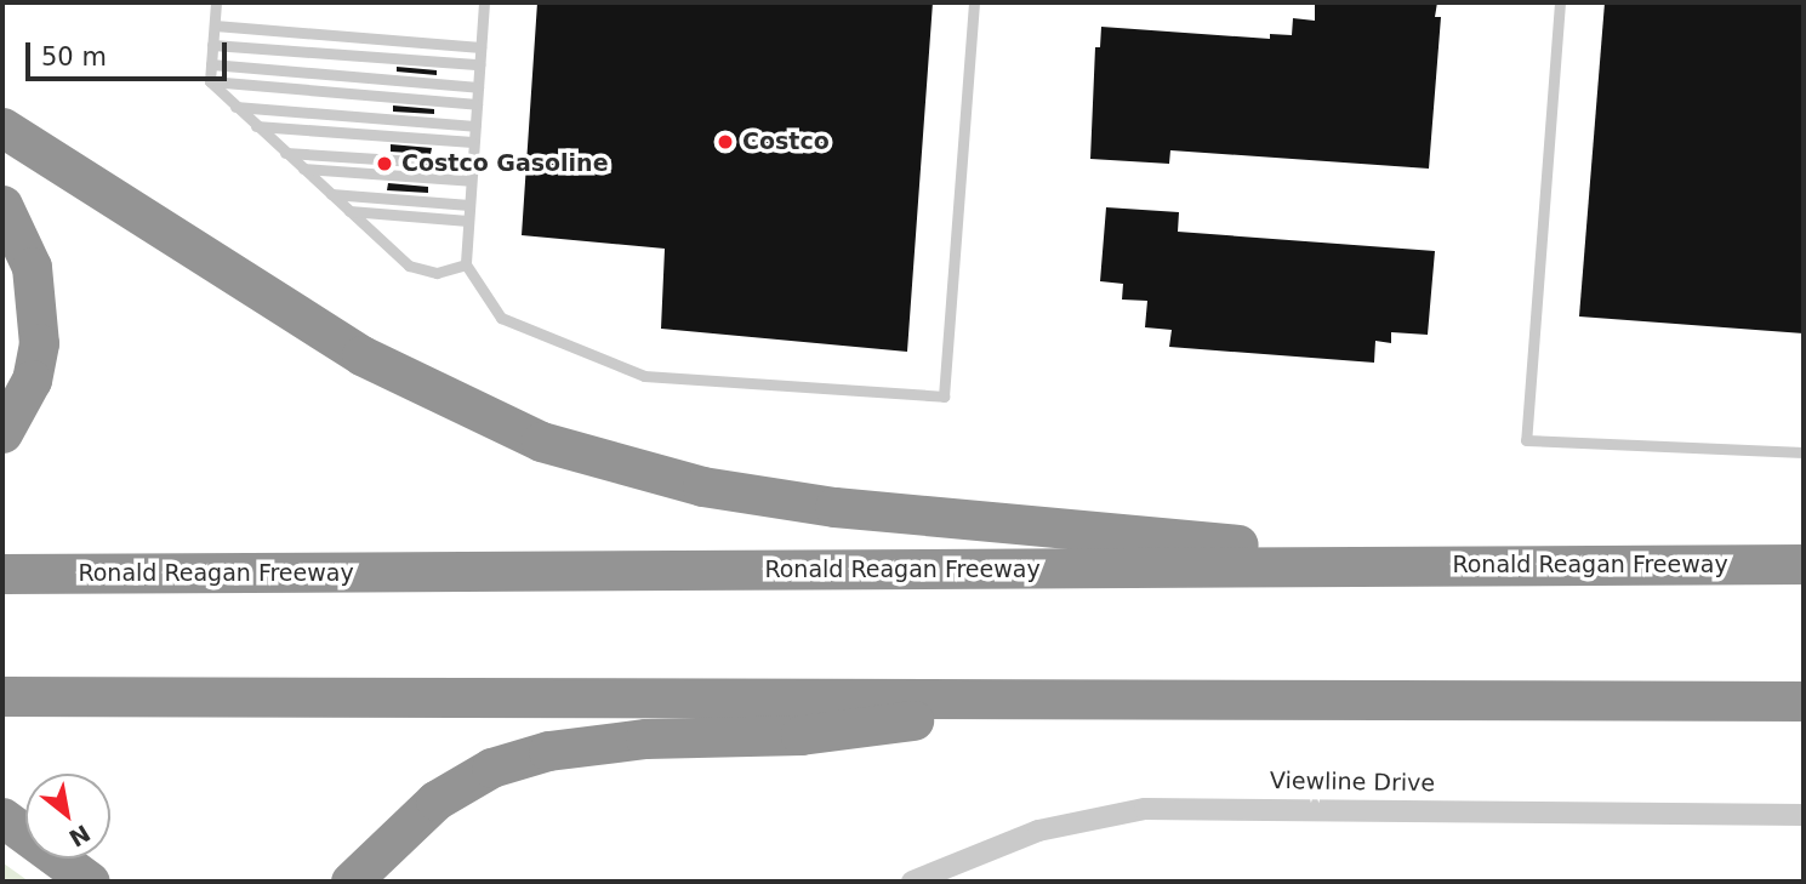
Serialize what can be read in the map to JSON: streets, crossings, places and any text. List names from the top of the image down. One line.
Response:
{"streets":{"highway":["Ronald Reagan Freeway"],"street":["Viewline Drive"]},"places":["Costco","Costco Gasoline"],"scale_bar":"50 m","north":"bottom right"}
